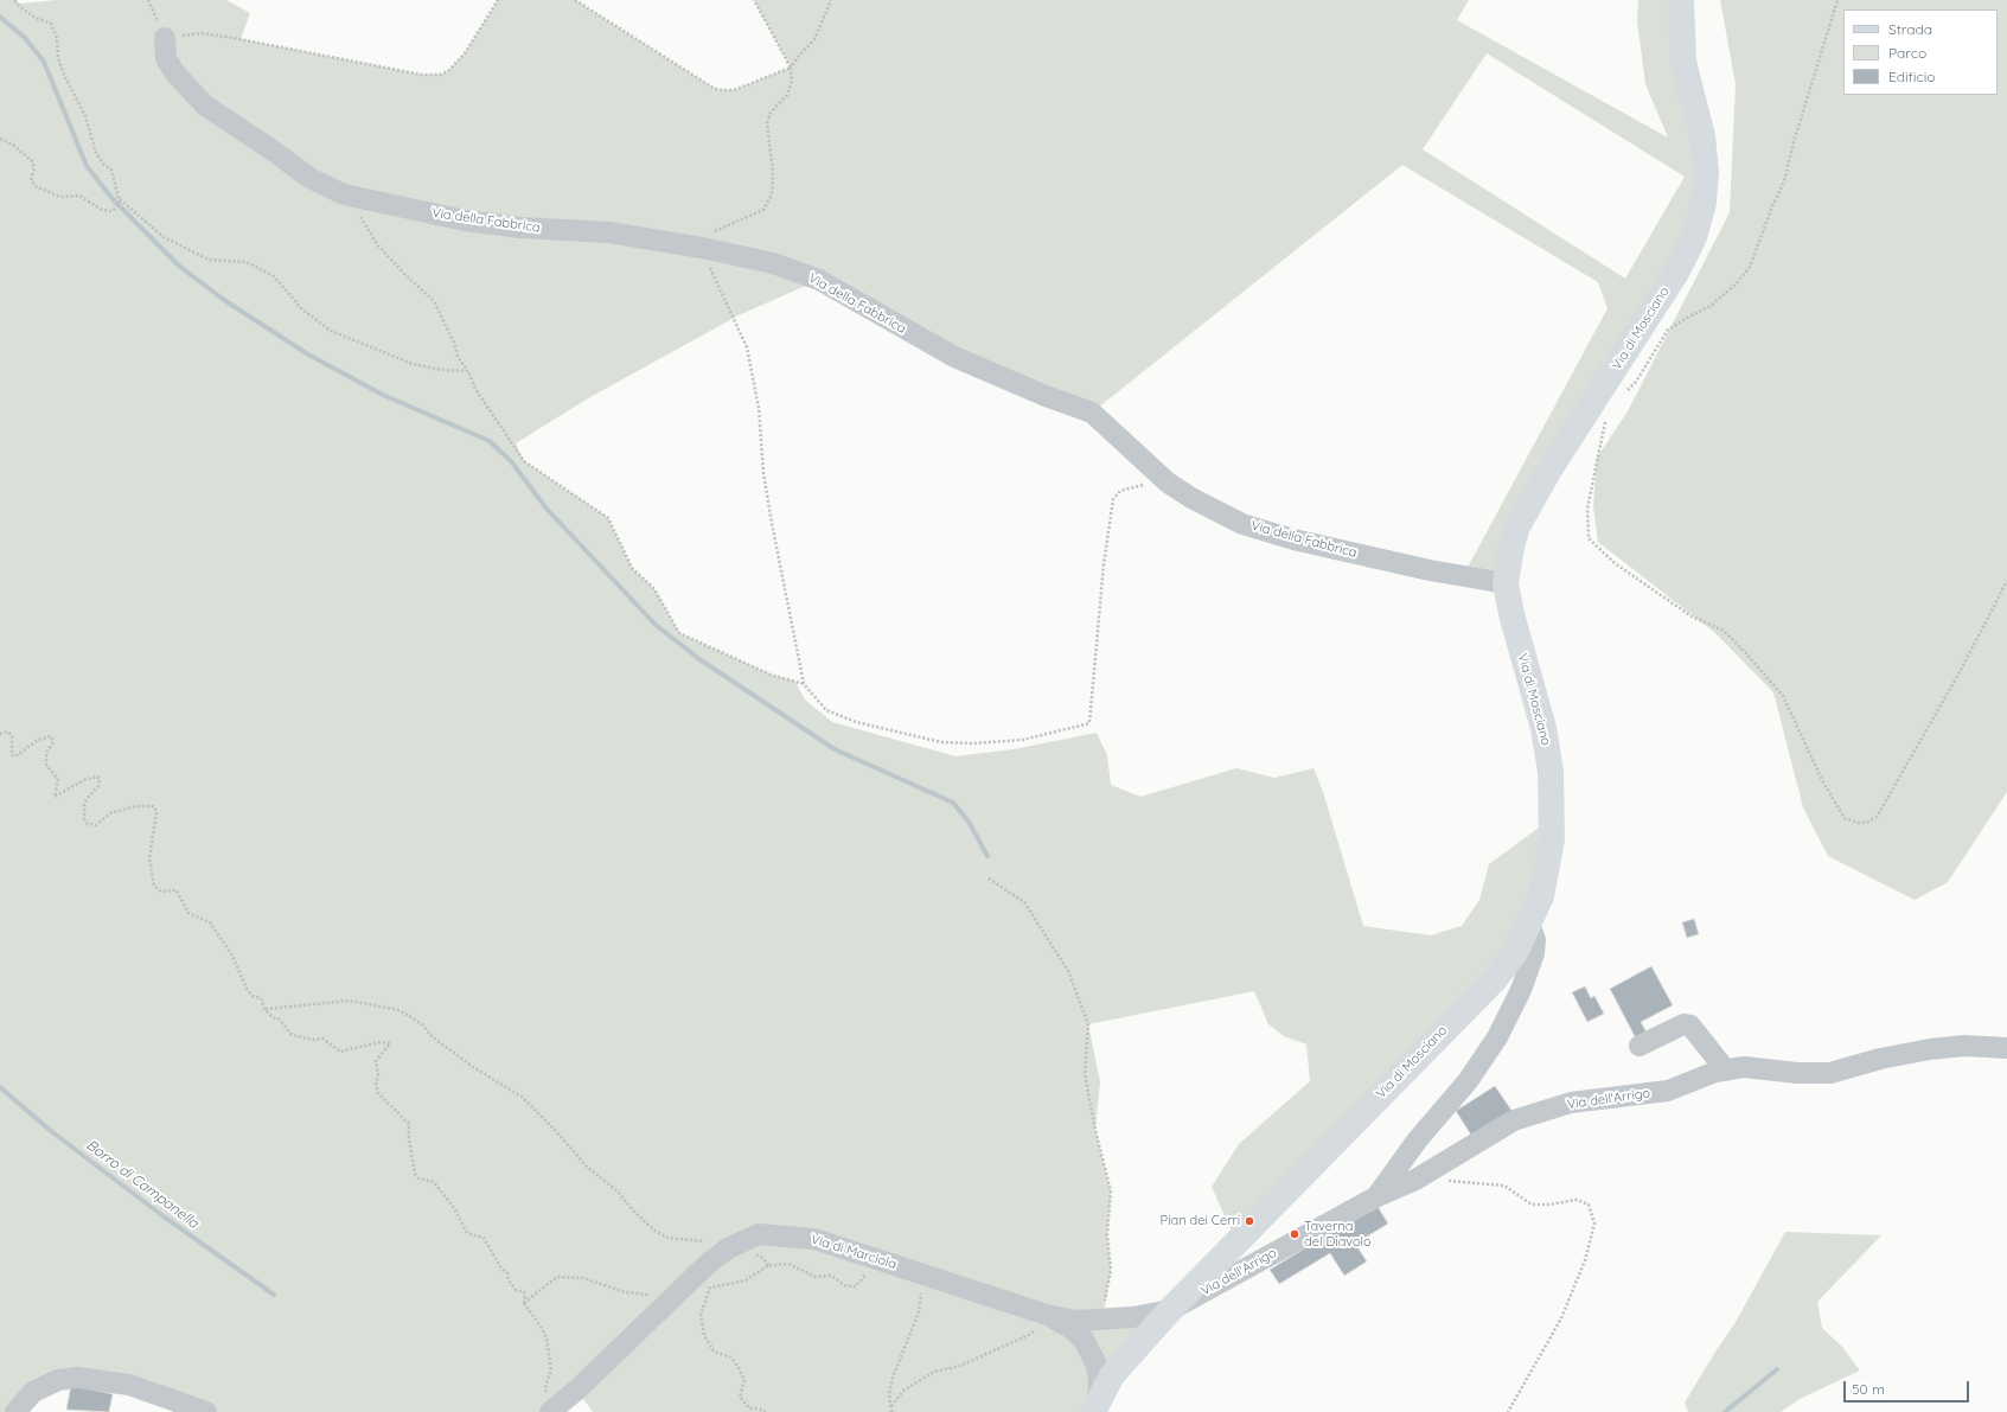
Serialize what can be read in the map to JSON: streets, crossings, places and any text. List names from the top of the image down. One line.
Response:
{"streets":{"main road":["Via di Mosciano"],"street":["Via della Fabbrica","Via dell'Arrigo","Via di Marciola"]},"crossings":[["Via della Fabbrica","Via di Mosciano"],["Via di Mosciano","Via dell'Arrigo"],["Via di Mosciano","Via di Marciola"],["Via dell'Arrigo","Via di Marciola"]],"water":["Borro di Campanella"],"places":["Pian dei Cerri","Taverna del Diavolo"],"legend":["Strada","Parco","Edificio"],"scale_bar":"50 m"}
